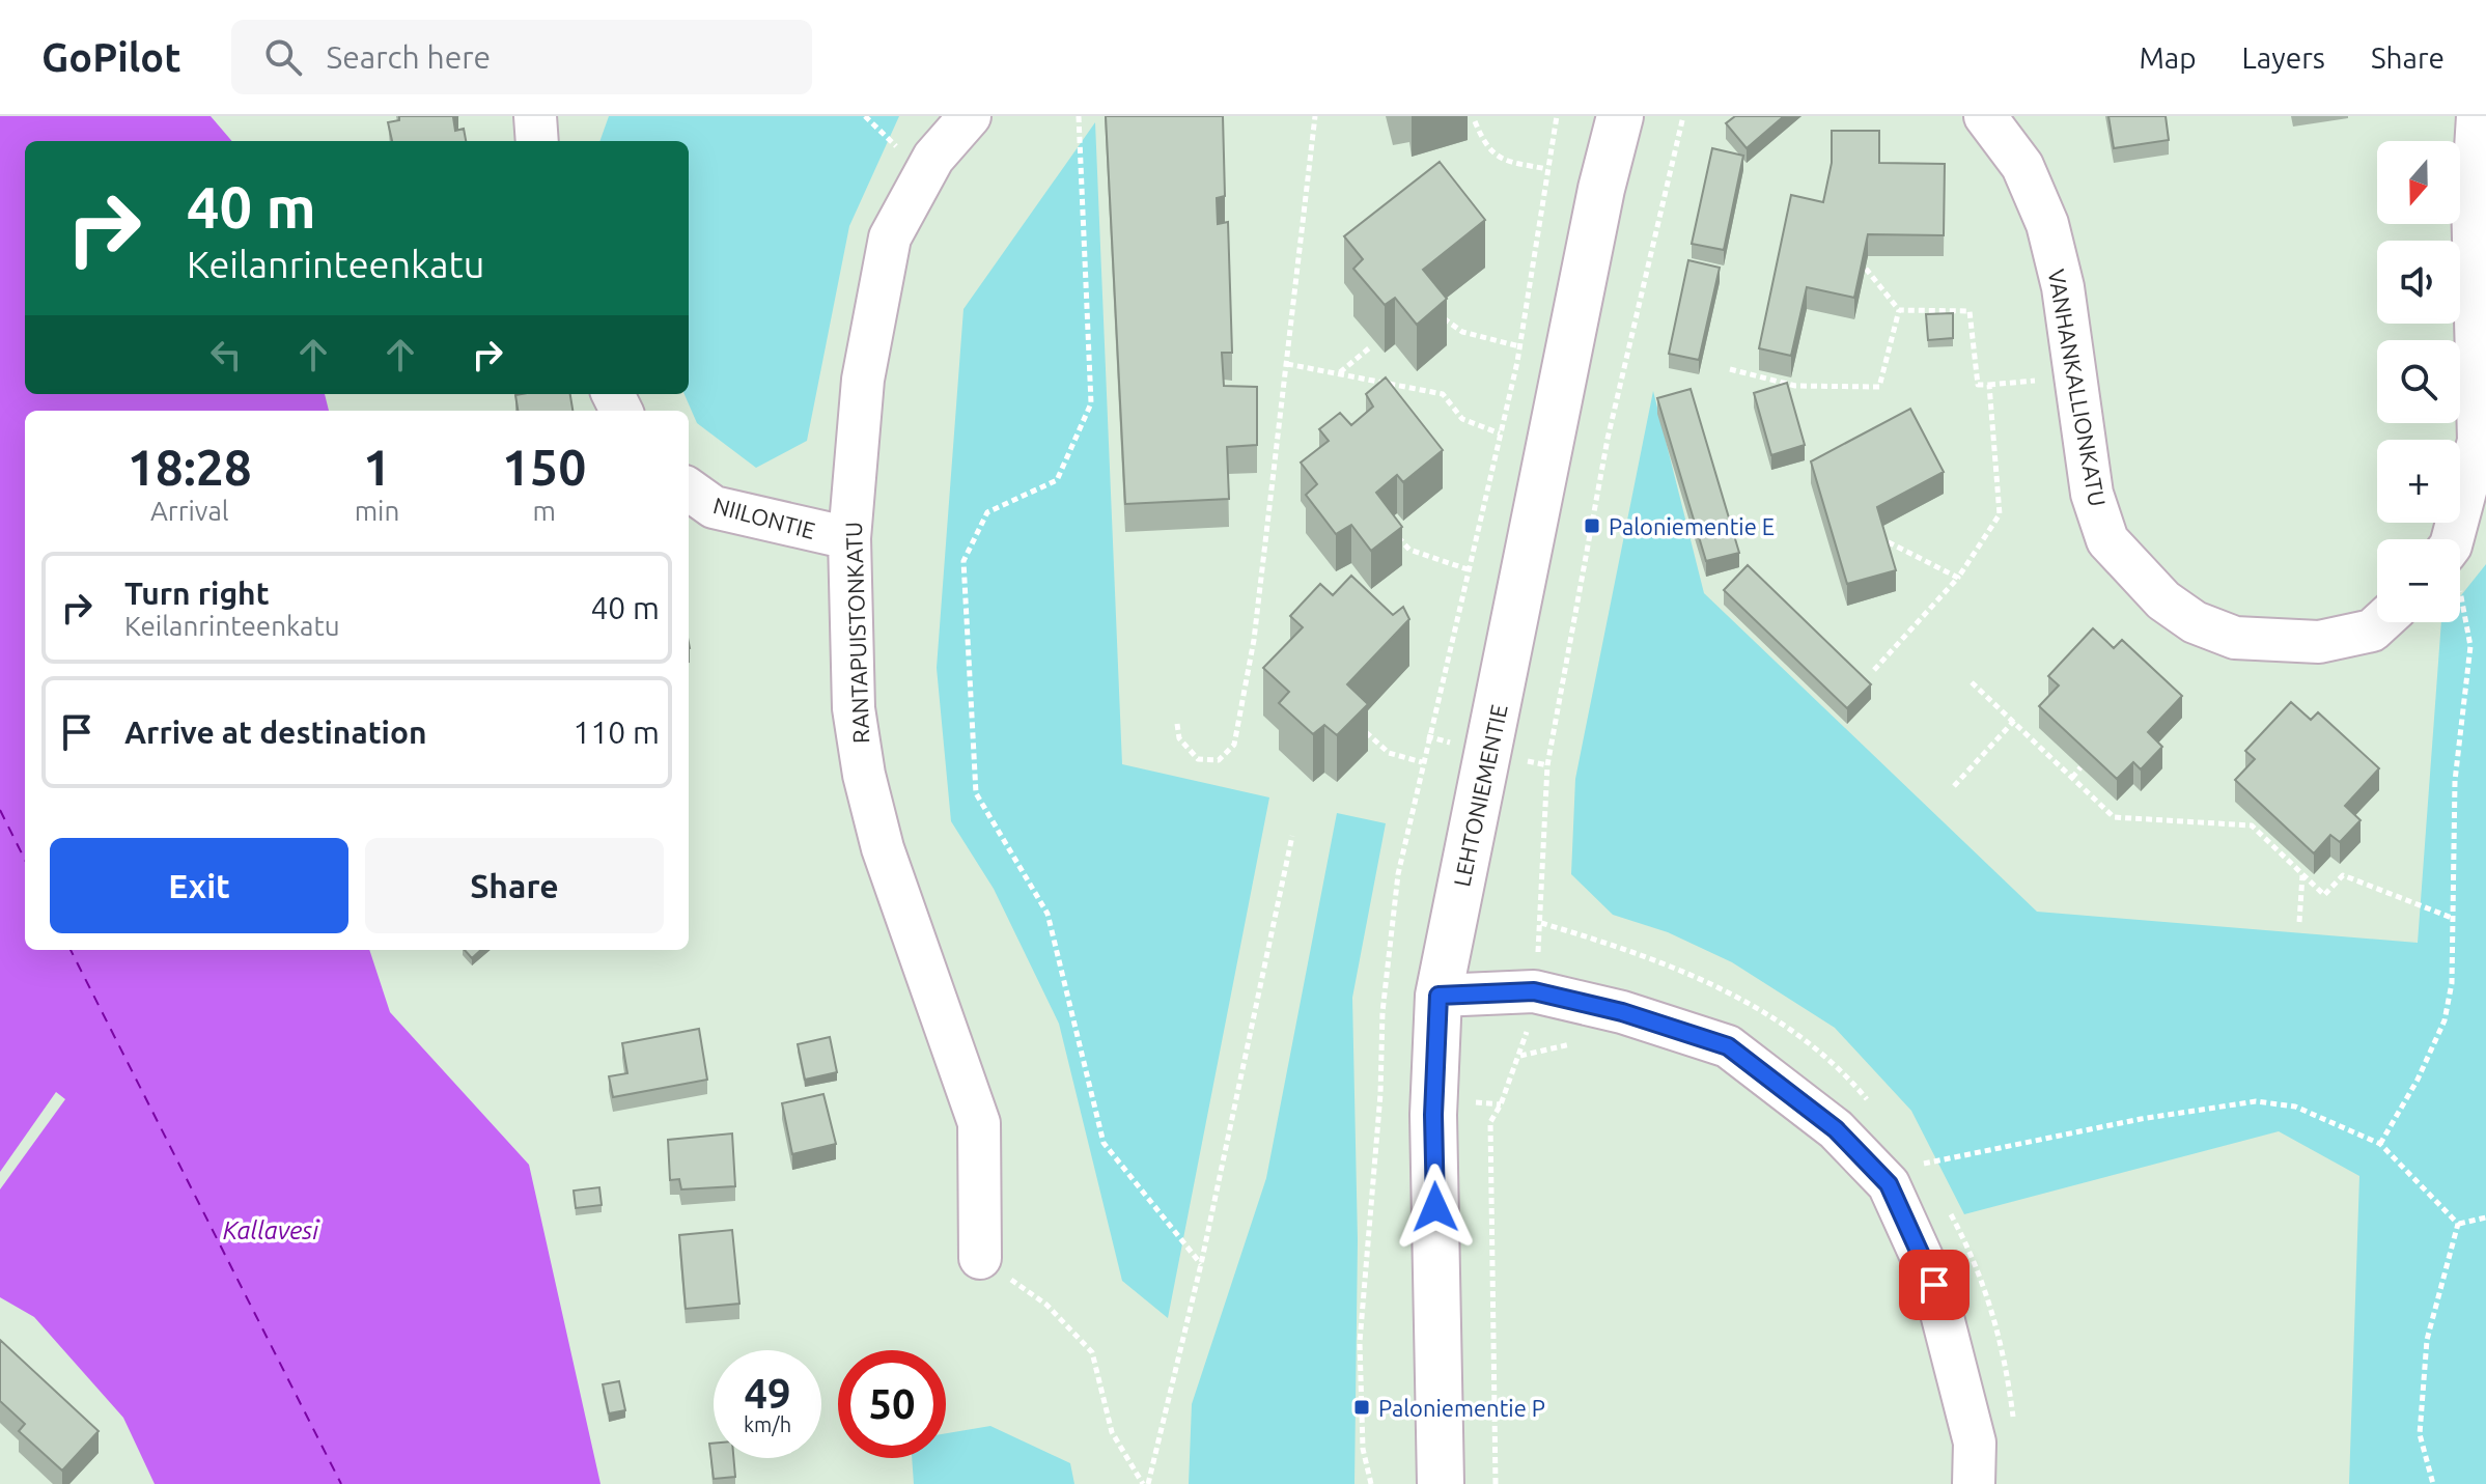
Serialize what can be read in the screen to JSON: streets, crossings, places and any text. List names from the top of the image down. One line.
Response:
{"streets":{"main road":["LEHTONIEMENTIE"],"street":["VANHANKALLIONKATU","NIILONTIE","RANTAPUISTONKATU"]},"crossings":[["NIILONTIE","RANTAPUISTONKATU"]],"water":["Kallavesi"],"places":{"transit":["Paloniementie E","Paloniementie P"]},"north":"bottom","page":{"header":"GoPilot","search":"Search here","nav":["Map","Layers","Share"],"map_buttons":["+","−"],"turn":["40 m","Keilanrinteenkatu"],"eta":["18:28","Arrival","1","min","150","m"],"list":[{"name":"Turn right","note":"Keilanrinteenkatu","value":"40 m"},{"name":"Arrive at destination","value":"110 m"}],"buttons":["Exit","Share"],"speed":"49 km/h","limit":"50"}}
